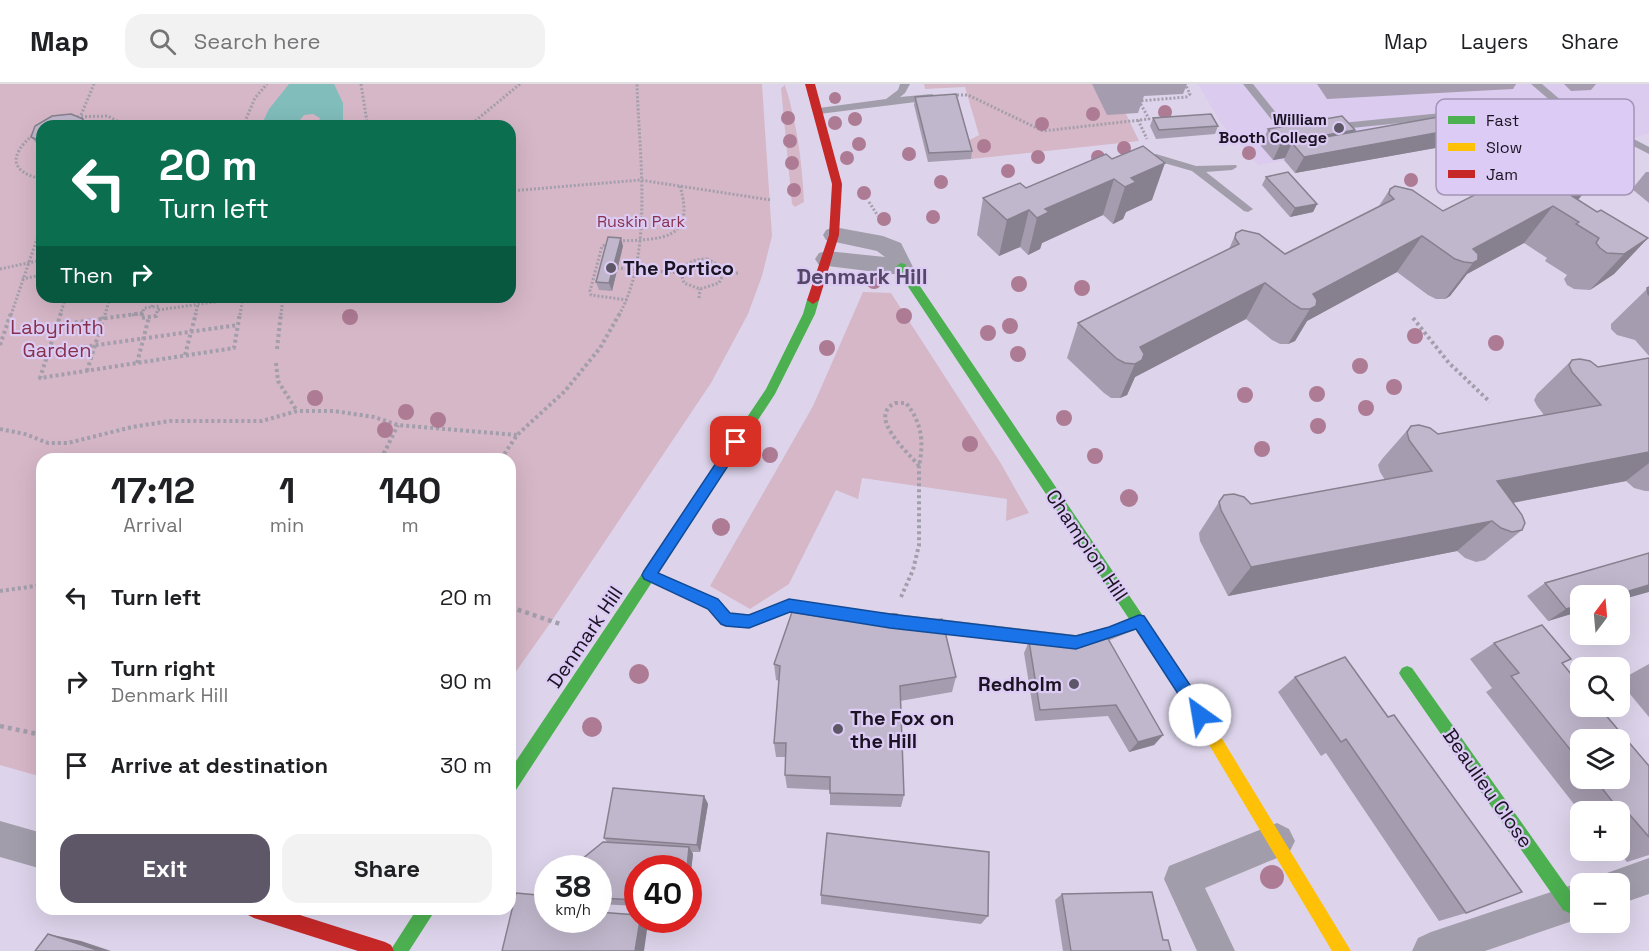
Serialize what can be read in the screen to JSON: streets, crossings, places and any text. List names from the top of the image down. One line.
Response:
{"streets":{"street":["Champion Hill","Denmark Hill","Beaulieu Close"]},"crossings":[["Champion Hill","Denmark Hill"]],"districts":["Denmark Hill"],"parks":["Ruskin Park","Labyrinth Garden"],"places":["William Booth College","The Portico","Redholm","The Fox on the Hill"],"legend":["Fast","Slow","Jam"],"north":"top","page":{"header":"Map","search":"Search here","nav":["Map","Layers","Share"],"turn":["20 m","Turn left"],"then":"Then","eta":["17:12","Arrival","1","min","140","m"],"list":[{"name":"Turn left","value":"20 m"},{"name":"Turn right","note":"Denmark Hill","value":"90 m"},{"name":"Arrive at destination","value":"30 m"}],"map_buttons":["+","−"],"buttons":["Exit","Share"],"speed":"38 km/h","limit":"40"}}
